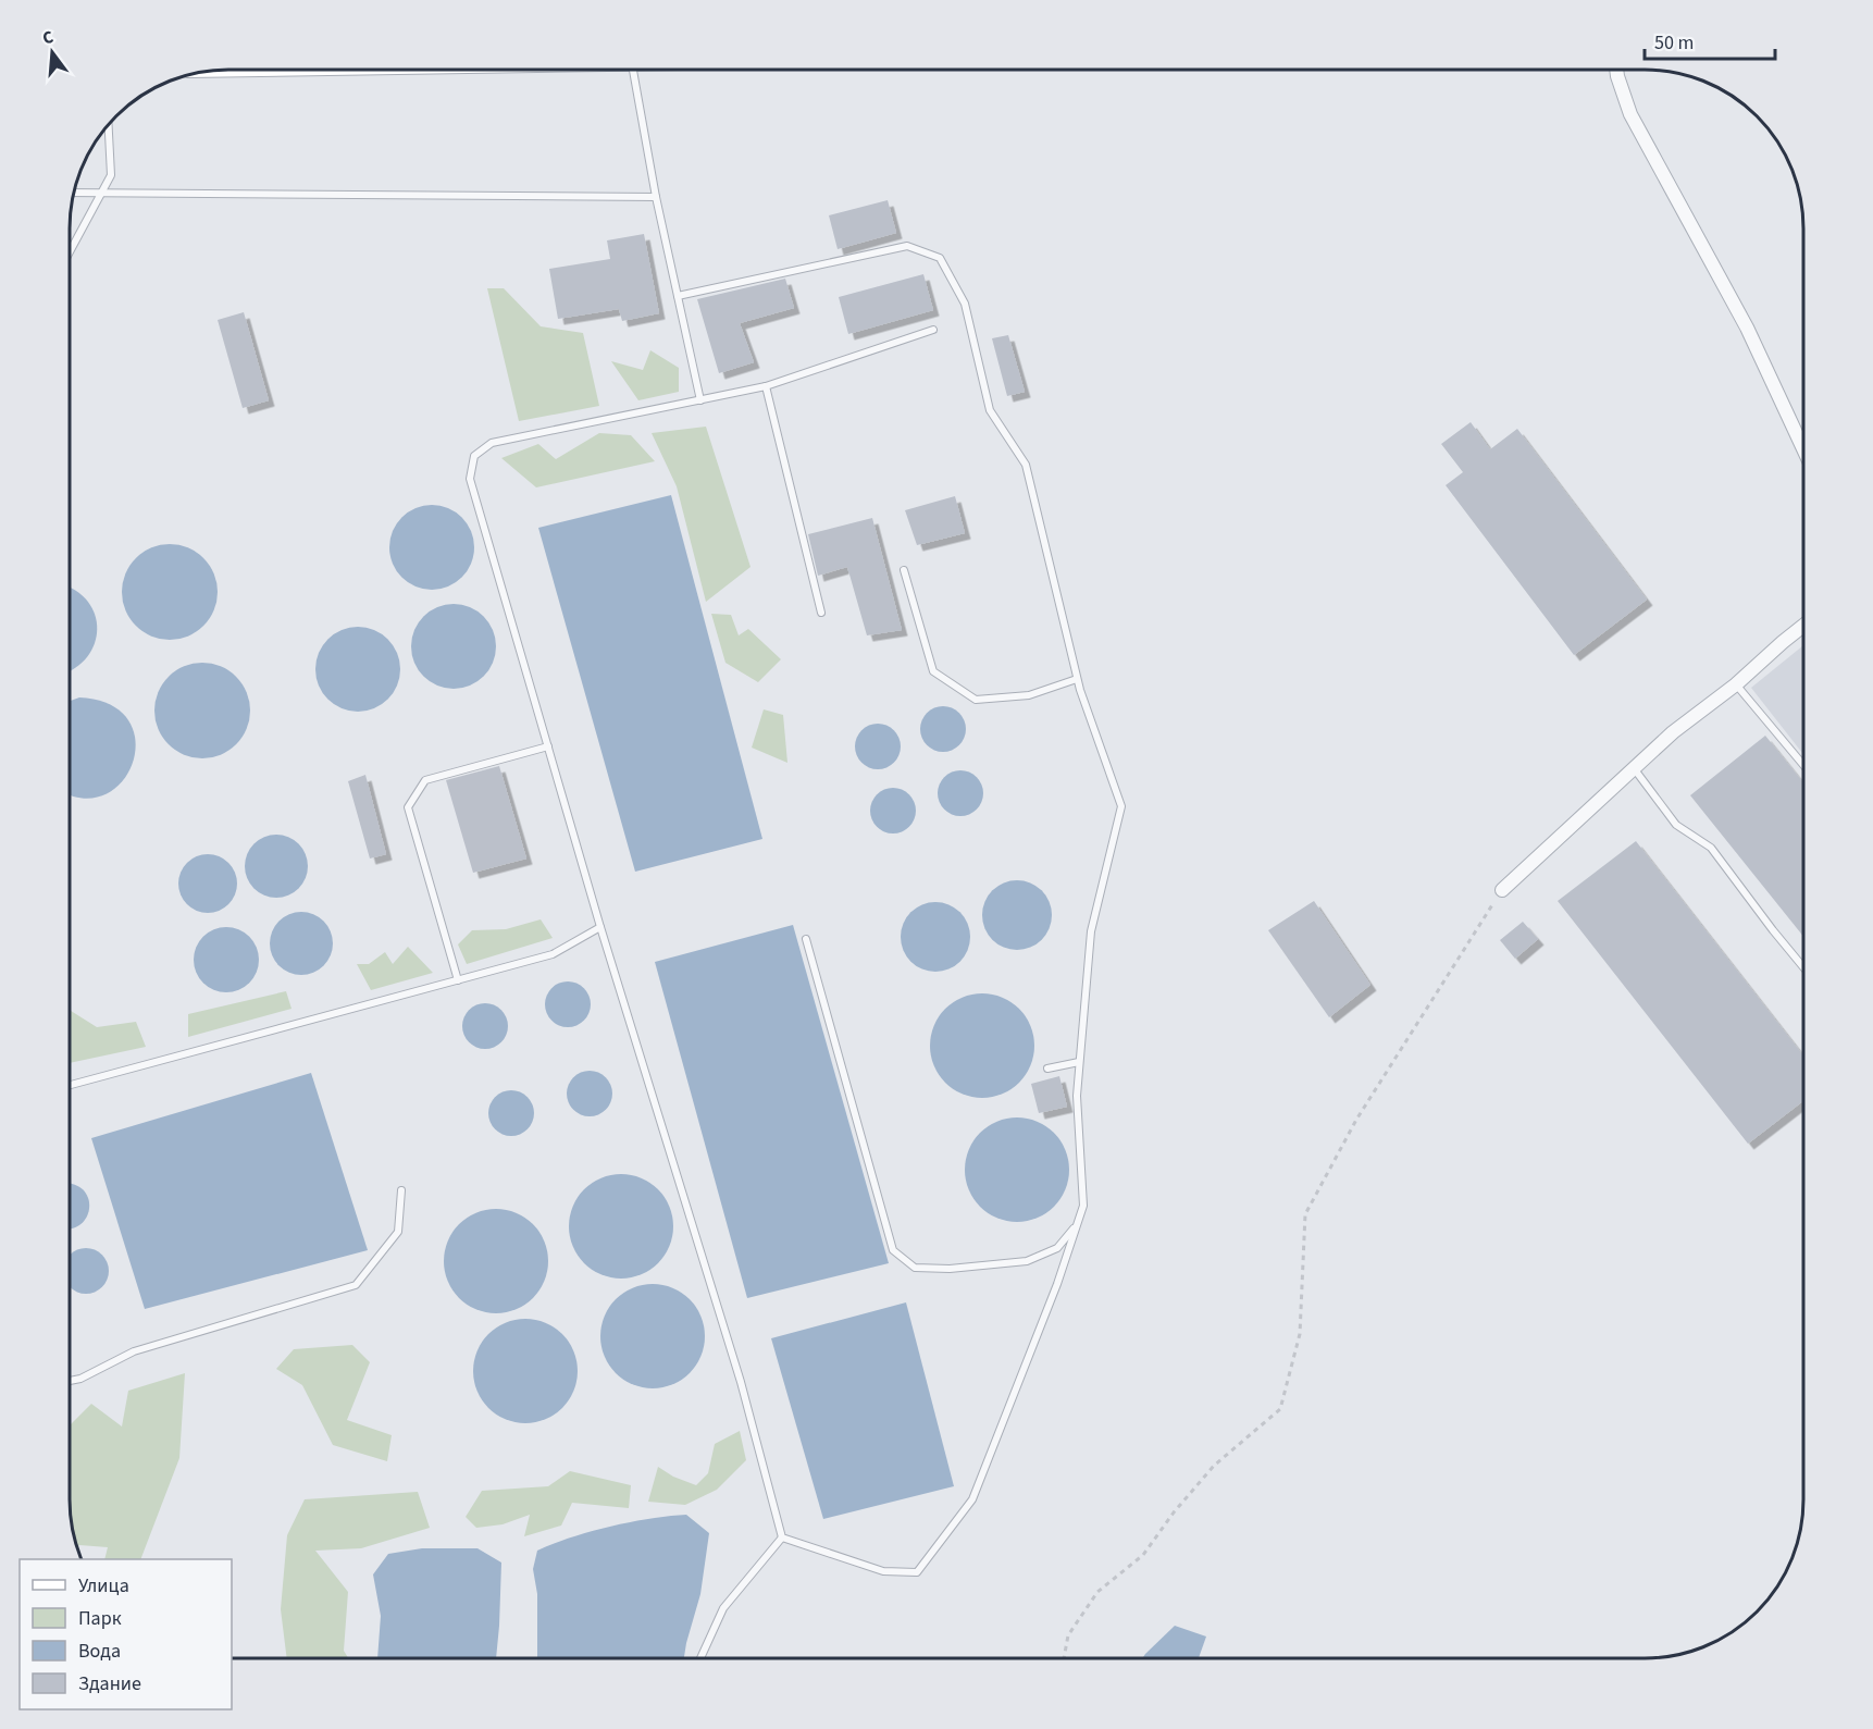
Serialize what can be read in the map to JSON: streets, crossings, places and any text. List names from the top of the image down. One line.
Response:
{"legend":["Улица","Парк","Вода","Здание"],"scale_bar":"50 m","north":"top"}
